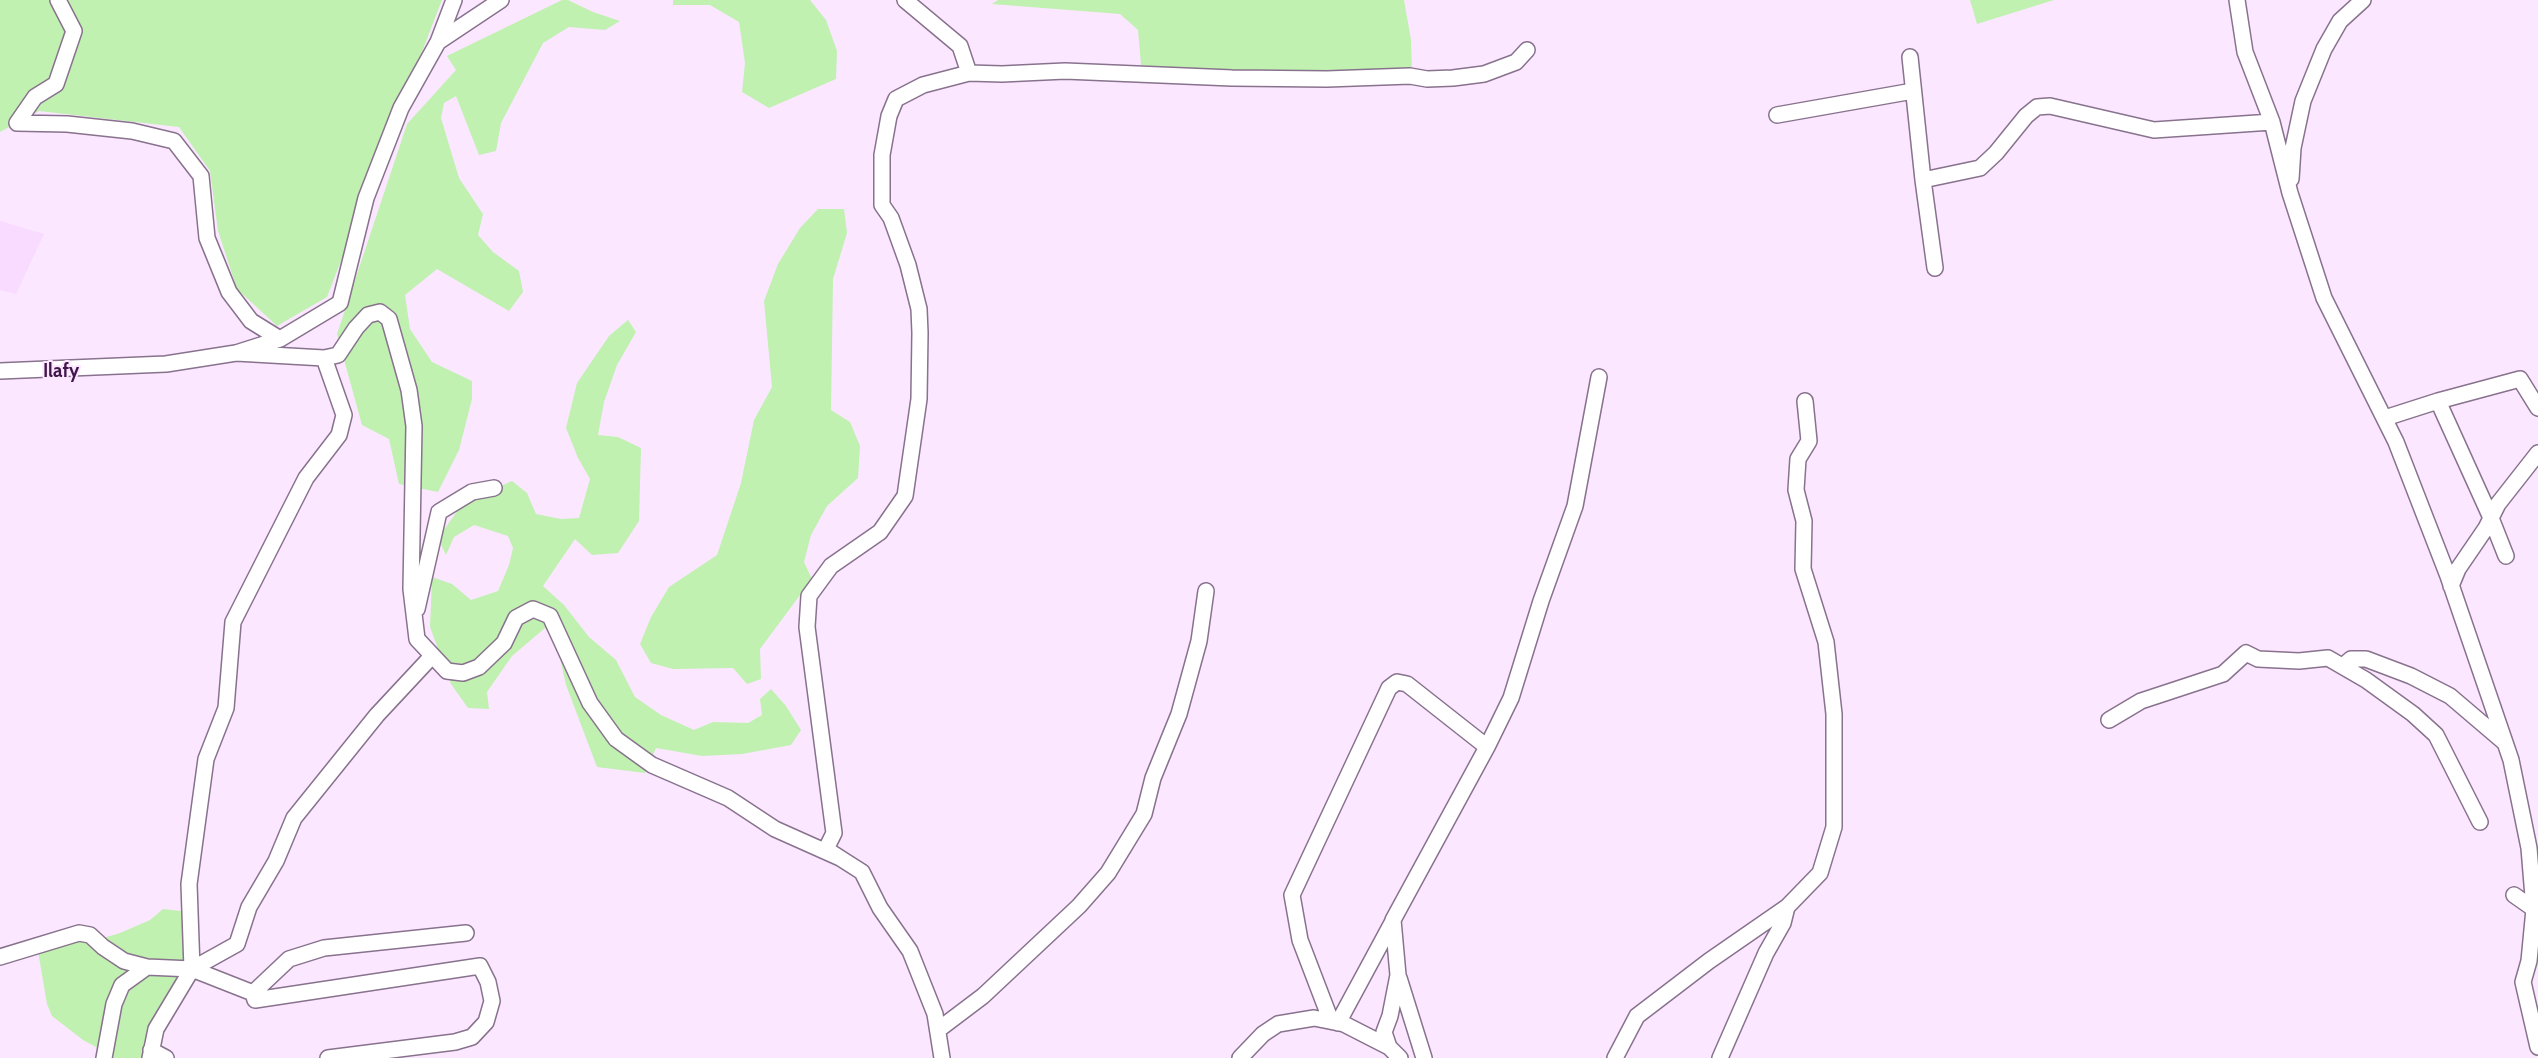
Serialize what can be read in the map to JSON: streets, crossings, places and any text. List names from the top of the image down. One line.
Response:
{"districts":["Ilafy"]}
